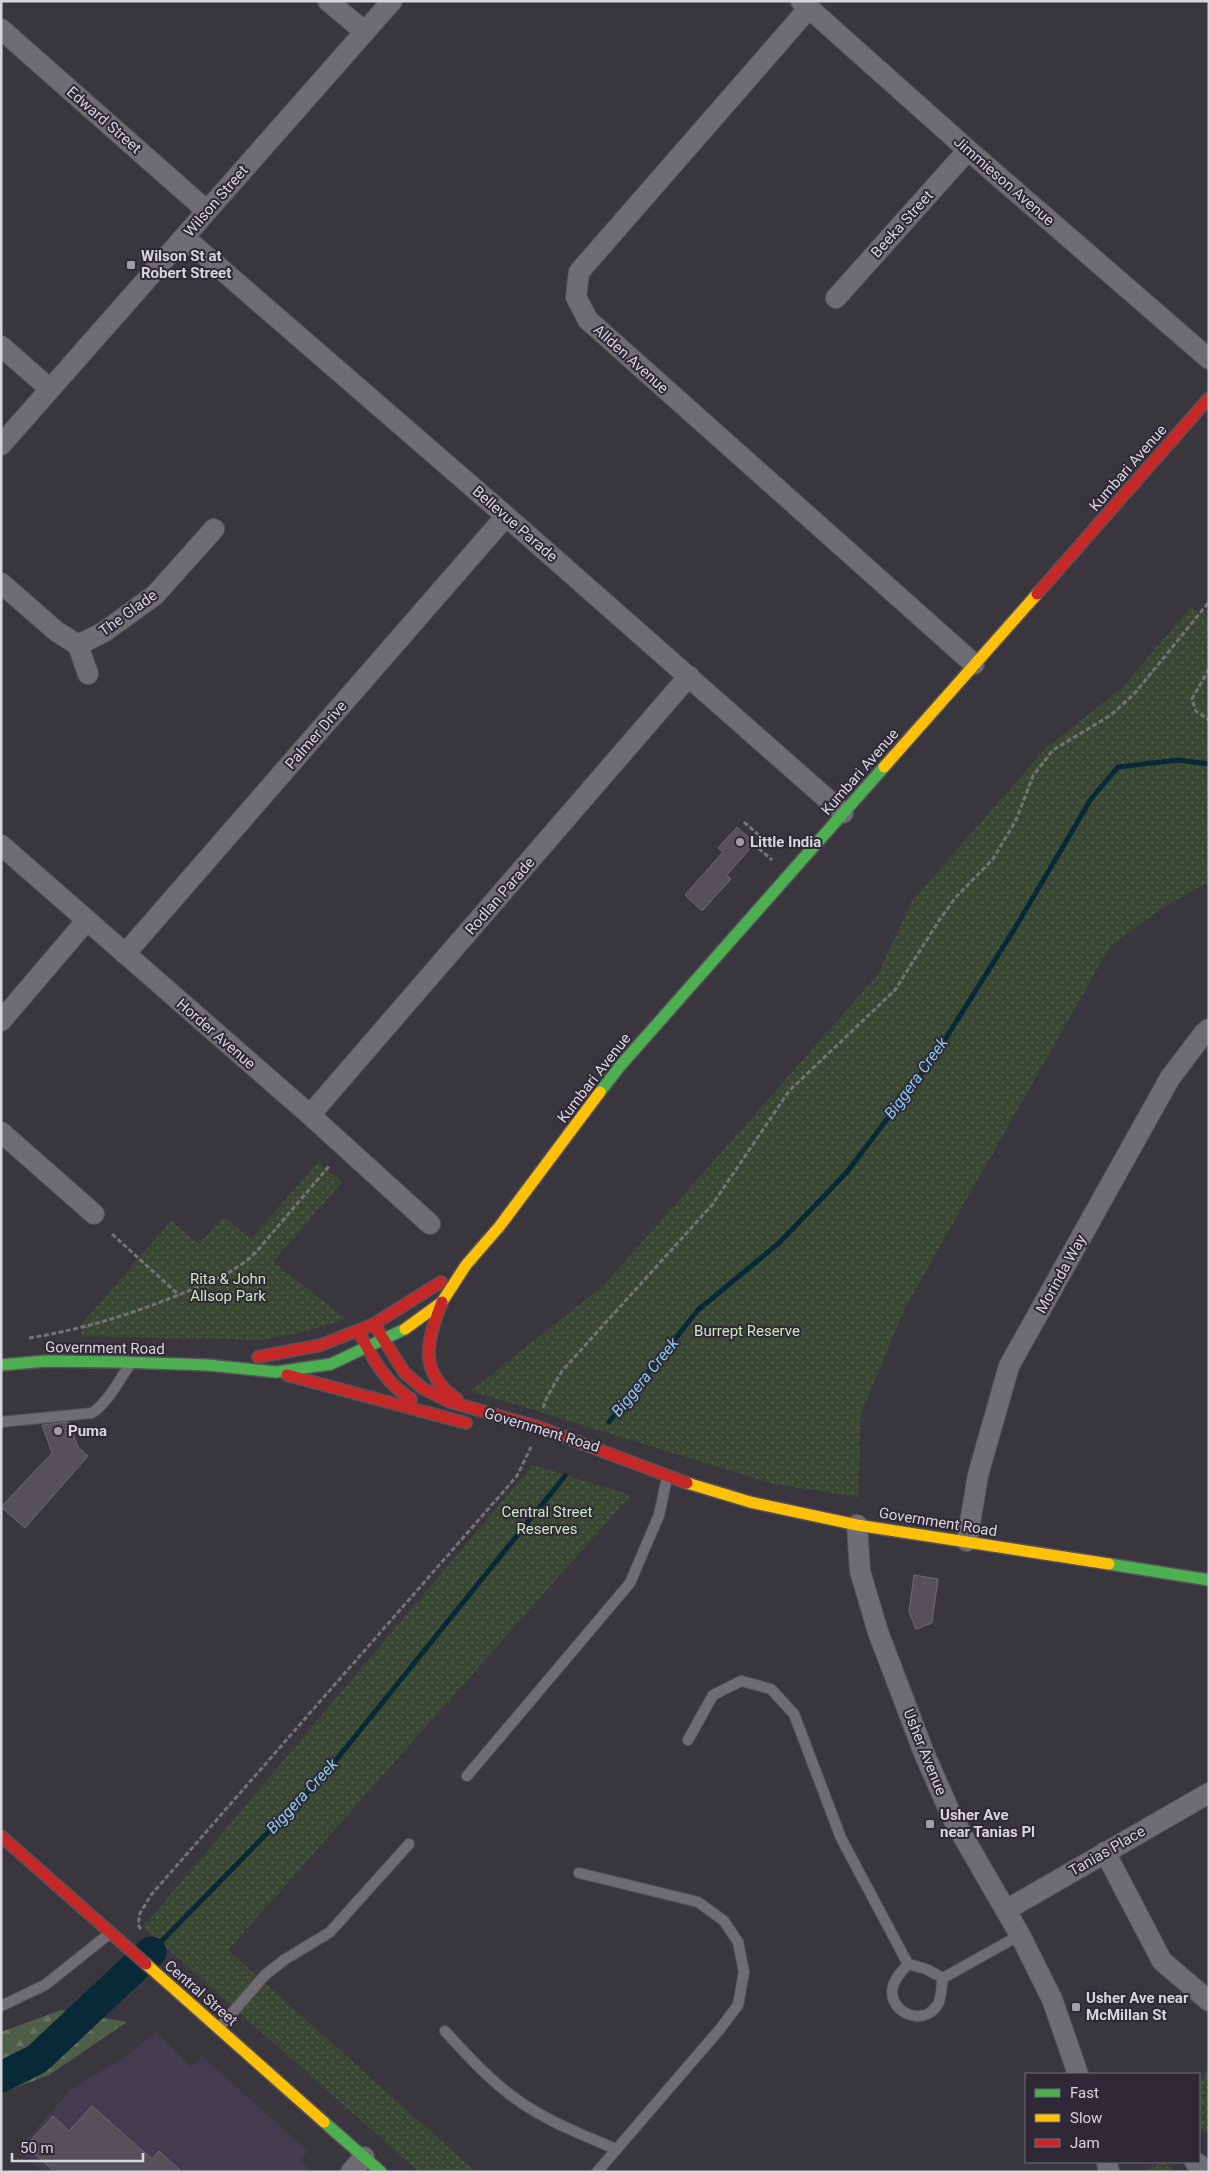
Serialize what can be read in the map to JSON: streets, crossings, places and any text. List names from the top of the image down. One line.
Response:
{"streets":{"main road":["Kumbari Avenue","Government Road","Central Street"],"street":["Edward Street","Jimmieson Avenue","Wilson Street","Beeka Street","Allden Avenue","Bellevue Parade","The Glade","Palmer Drive","Rodlan Parade","Horder Avenue","Morinda Way","Usher Avenue","Tanias Place"]},"crossings":[["Edward Street","Wilson Street"],["Jimmieson Avenue","Beeka Street"],["Jimmieson Avenue","Allden Avenue"],["Wilson Street","Bellevue Parade"],["Allden Avenue","Kumbari Avenue"],["Kumbari Avenue","Bellevue Parade"],["Kumbari Avenue","Government Road"],["Bellevue Parade","Palmer Drive"],["Bellevue Parade","Rodlan Parade"],["Palmer Drive","Horder Avenue"],["Rodlan Parade","Horder Avenue"],["Morinda Way","Government Road"],["Government Road","Usher Avenue"],["Usher Avenue","Tanias Place"]],"water":["Biggera Creek"],"parks":["Rita & John Allsop Park","Burrept Reserve","Central Street Reserves"],"places":{"transit":["Wilson St at Robert Street","Usher Ave near Tanias Pl","Usher Ave near McMillan St"],"other":["Little India","Puma"]},"legend":["Fast","Slow","Jam"],"scale_bar":"50 m"}
